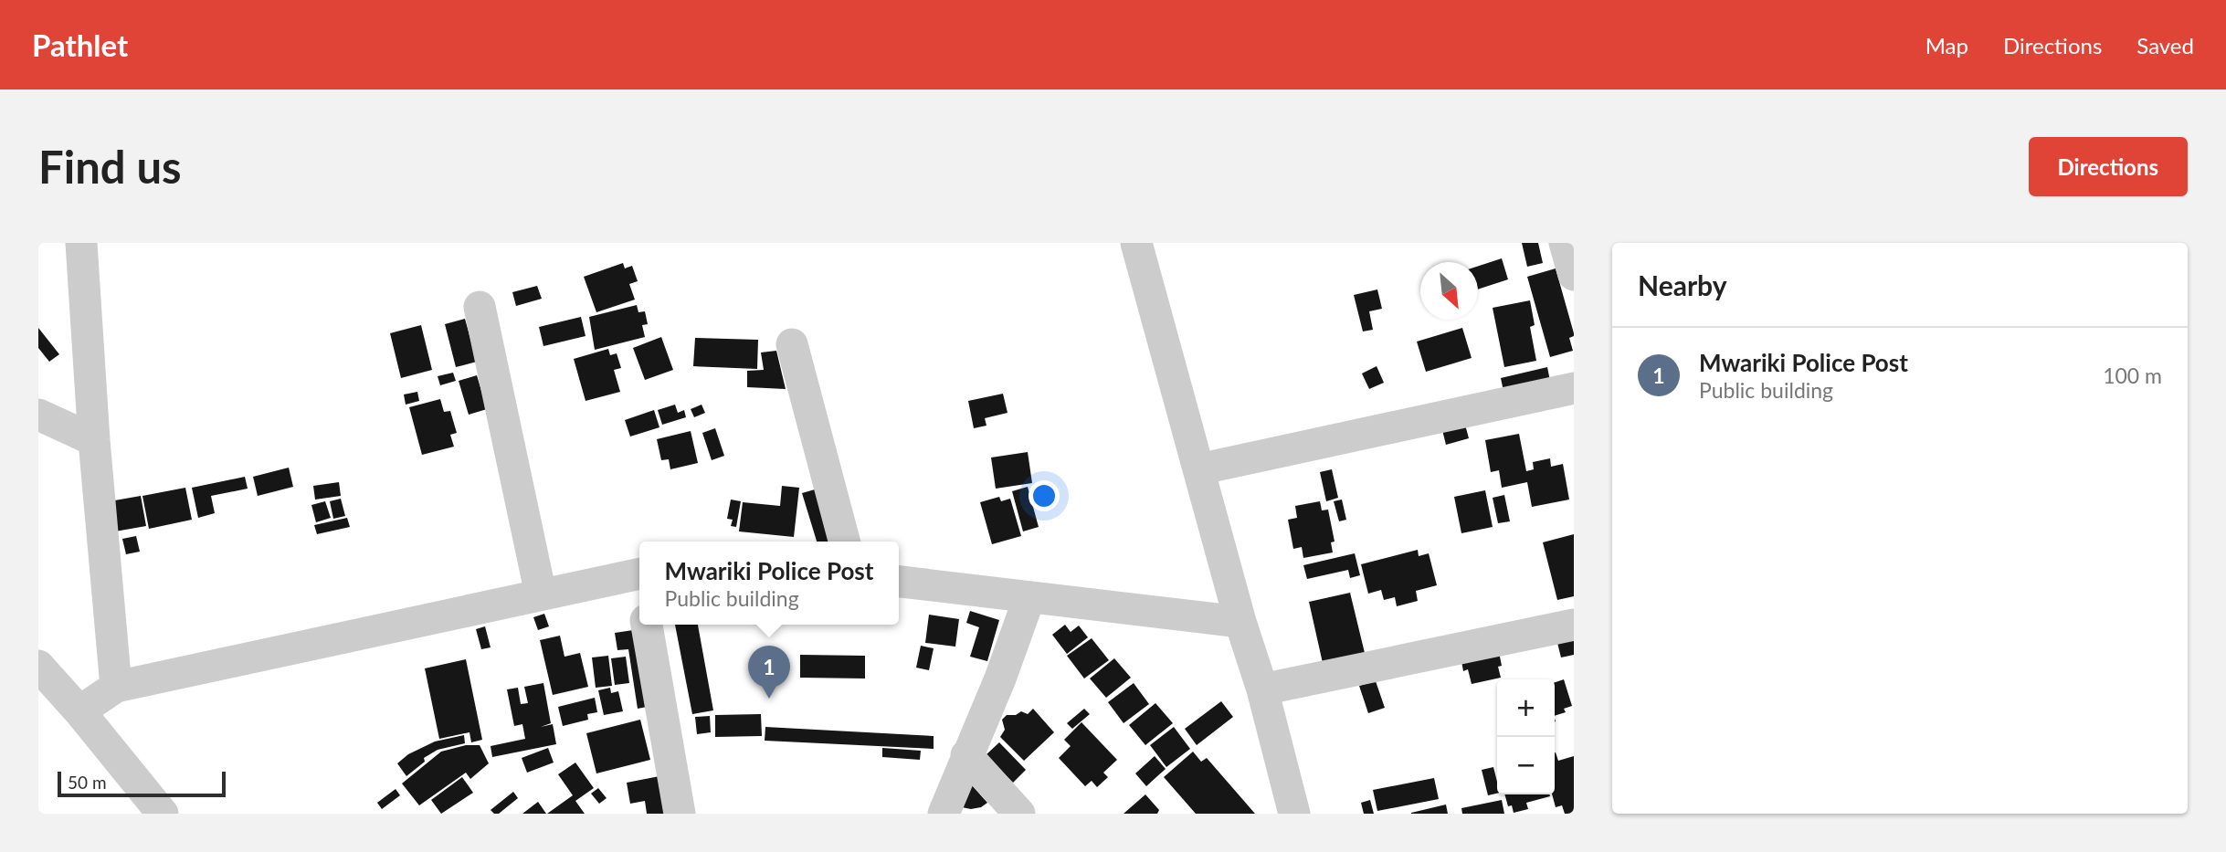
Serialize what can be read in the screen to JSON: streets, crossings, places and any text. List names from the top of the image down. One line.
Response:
{"scale_bar":"50 m","north":"bottom right","page":{"header":"Pathlet","nav":["Map","Directions","Saved"],"buttons":"Directions","title":"Find us","heading":"Nearby","list":[{"mark":"1","name":"Mwariki Police Post","note":"Public building","value":"100 m"}],"popup":["Mwariki Police Post","Public building"],"pins":"1","map_buttons":["+","−"],"scale":"50 m"}}
